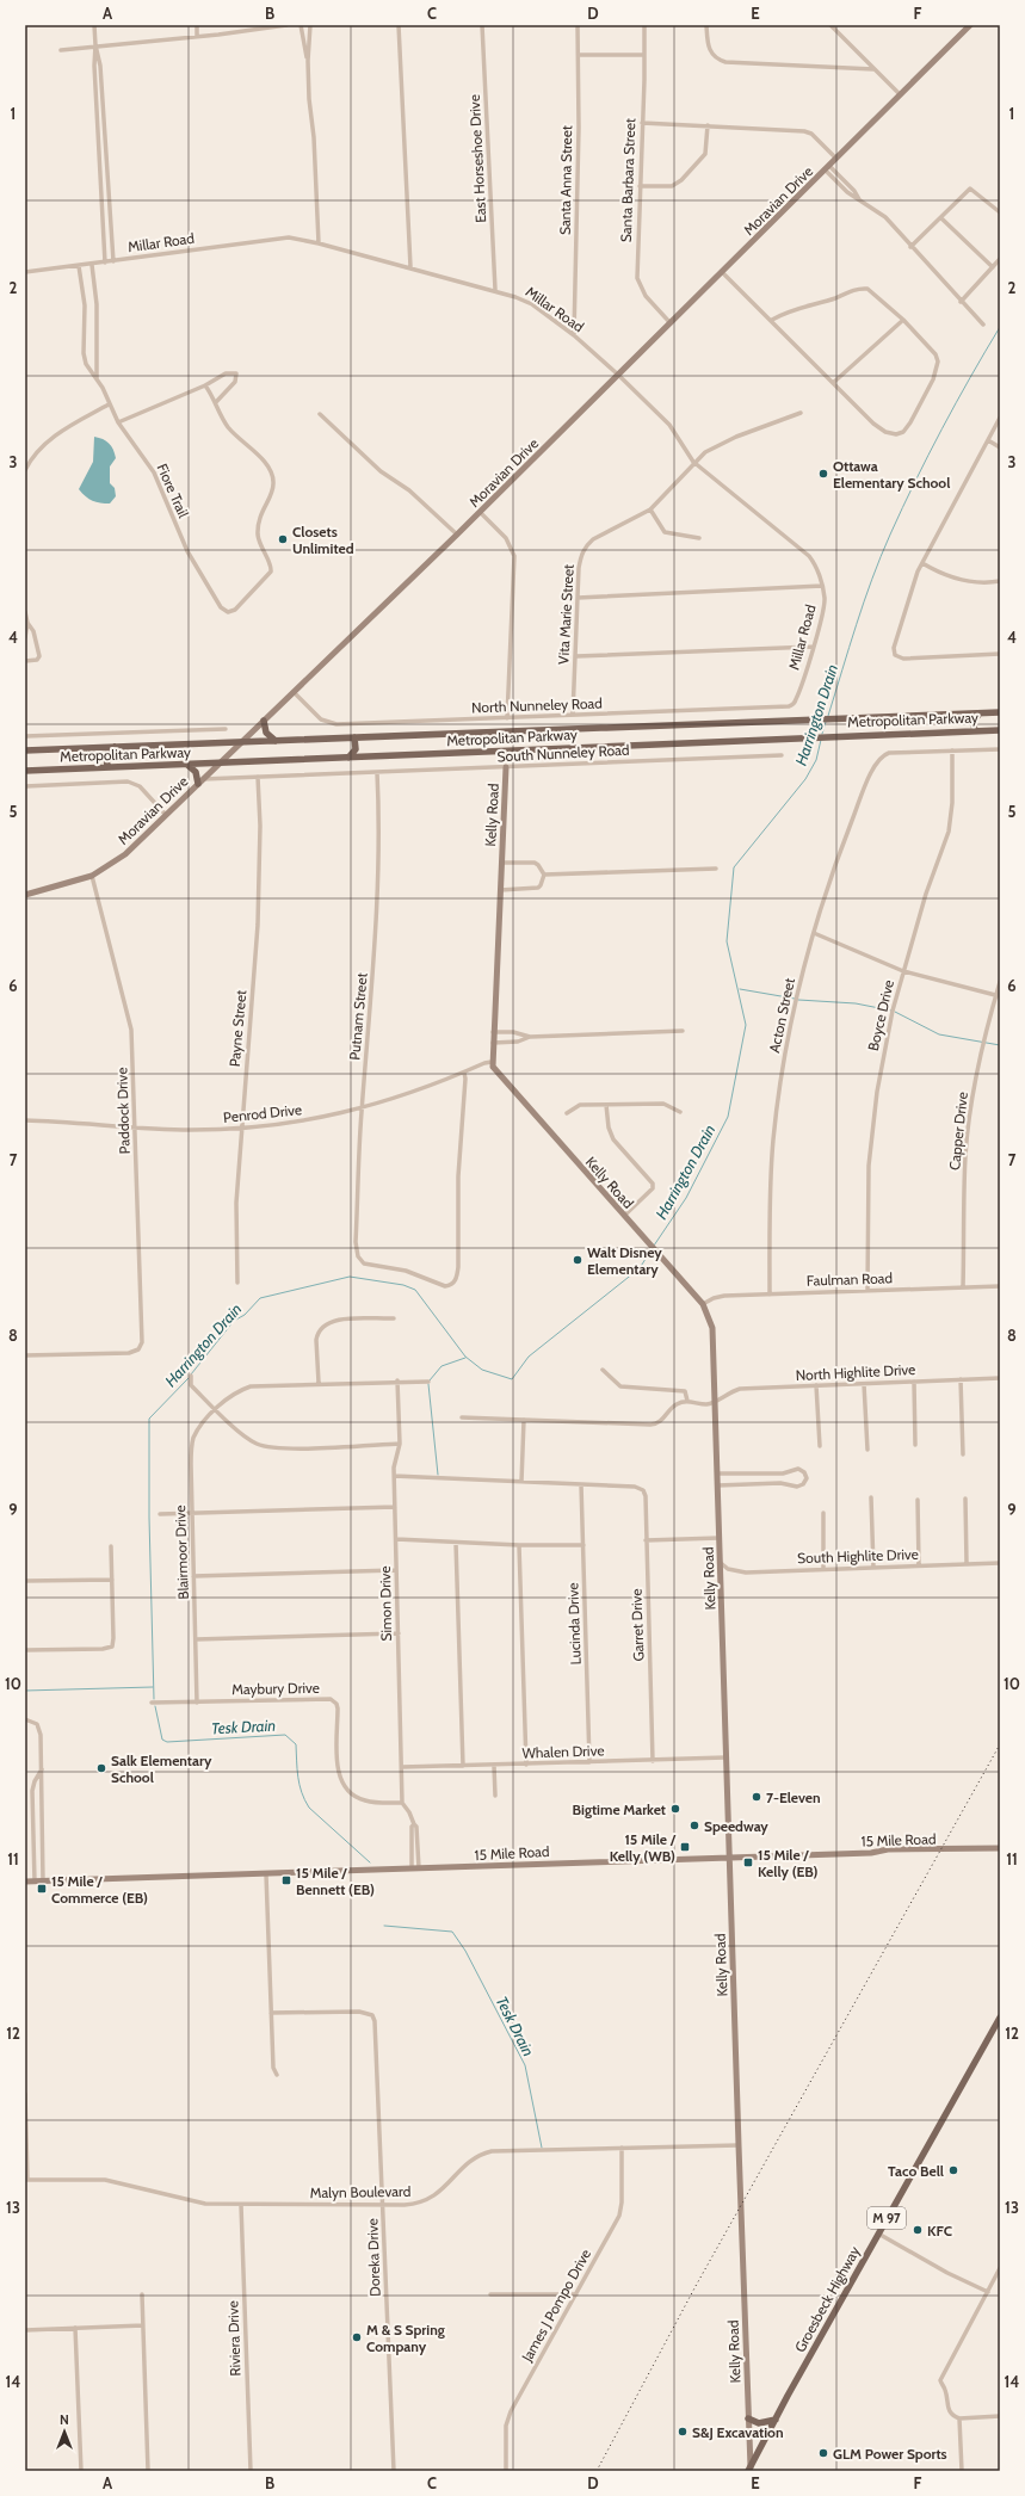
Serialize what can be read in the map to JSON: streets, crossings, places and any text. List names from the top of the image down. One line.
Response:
{"streets":{"main road":["Metropolitan Parkway","M 97","Groesbeck Highway"],"street":["East Horseshoe Drive","Santa Anna Street","Santa Barbara Street","Moravian Drive","Millar Road","Fiore Trail","Vita Marie Street","North Nunneley Road","South Nunneley Road","Kelly Road","Acton Street","Boyce Drive","Putnam Street","Payne Street","Paddock Drive","Penrod Drive","Capper Drive","Faulman Road","North Highlite Drive","Blairmoor Drive","South Highlite Drive","Simon Drive","Lucinda Drive","Garret Drive","Maybury Drive","Whalen Drive","15 Mile Road","Malyn Boulevard","Doreka Drive","James J Pompo Drive","Riviera Drive"]},"crossings":[["East Horseshoe Drive","Millar Road"],["Santa Anna Street","Millar Road"],["Santa Barbara Street","Moravian Drive"],["Moravian Drive","Millar Road"],["Moravian Drive","North Nunneley Road"],["Moravian Drive","Metropolitan Parkway"],["Moravian Drive","South Nunneley Road"],["Moravian Drive","Paddock Drive"],["Millar Road","Fiore Trail"],["Millar Road","Vita Marie Street"],["Millar Road","North Nunneley Road"],["Vita Marie Street","North Nunneley Road"],["South Nunneley Road","Kelly Road"],["South Nunneley Road","Putnam Street"],["South Nunneley Road","Payne Street"],["Kelly Road","Penrod Drive"],["Kelly Road","Faulman Road"],["Kelly Road","North Highlite Drive"],["Kelly Road","South Highlite Drive"],["Kelly Road","Whalen Drive"],["Kelly Road","15 Mile Road"],["Kelly Road","Malyn Boulevard"],["Kelly Road","Groesbeck Highway"],["Acton Street","Boyce Drive"],["Acton Street","Faulman Road"],["Boyce Drive","Faulman Road"],["Putnam Street","Penrod Drive"],["Payne Street","Penrod Drive"],["Paddock Drive","Penrod Drive"],["Capper Drive","Faulman Road"],["Blairmoor Drive","Simon Drive"],["Blairmoor Drive","Maybury Drive"],["Simon Drive","Maybury Drive"],["Simon Drive","Whalen Drive"],["Simon Drive","15 Mile Road"],["Lucinda Drive","Garret Drive"],["Lucinda Drive","Whalen Drive"],["Garret Drive","Whalen Drive"],["Malyn Boulevard","Doreka Drive"],["Malyn Boulevard","James J Pompo Drive"],["Malyn Boulevard","Riviera Drive"]],"water":["Harrington Drain","Tesk Drain"],"places":{"other":["Ottawa Elementary School","Closets Unlimited","Walt Disney Elementary","Salk Elementary School","7-Eleven","Bigtime Market","Speedway","Taco Bell","KFC","M & S Spring Company","S&J Excavation","GLM Power Sports"],"transit":["15 Mile / Kelly (WB)","15 Mile / Kelly (EB)","15 Mile / Bennett (EB)","15 Mile / Commerce (EB)"]},"north":"top","grid":{"columns":["A","B","C","D","E","F"],"rows":["1","2","3","4","5","6","7","8","9","10","11","12","13","14"]}}
